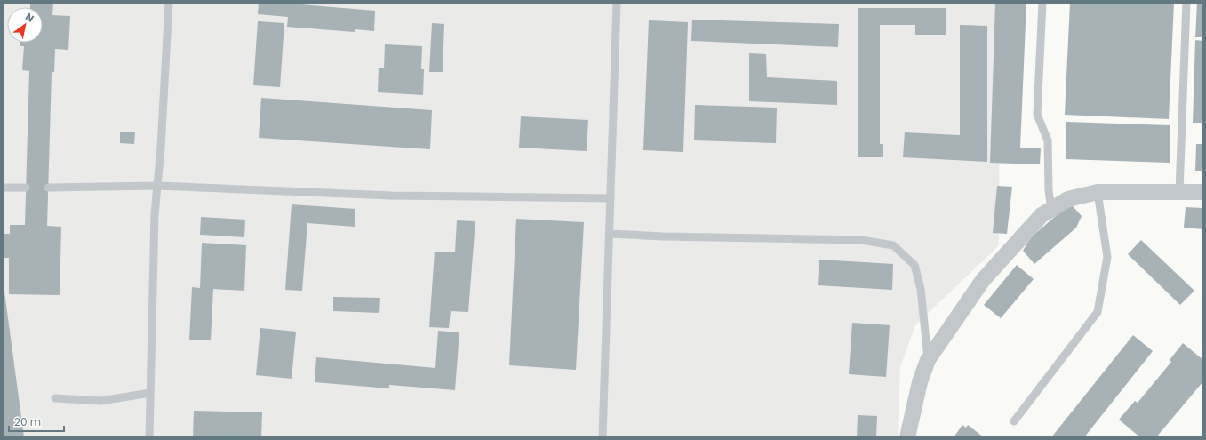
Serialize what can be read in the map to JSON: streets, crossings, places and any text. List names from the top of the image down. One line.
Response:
{"scale_bar":"20 m","north":"top right"}
